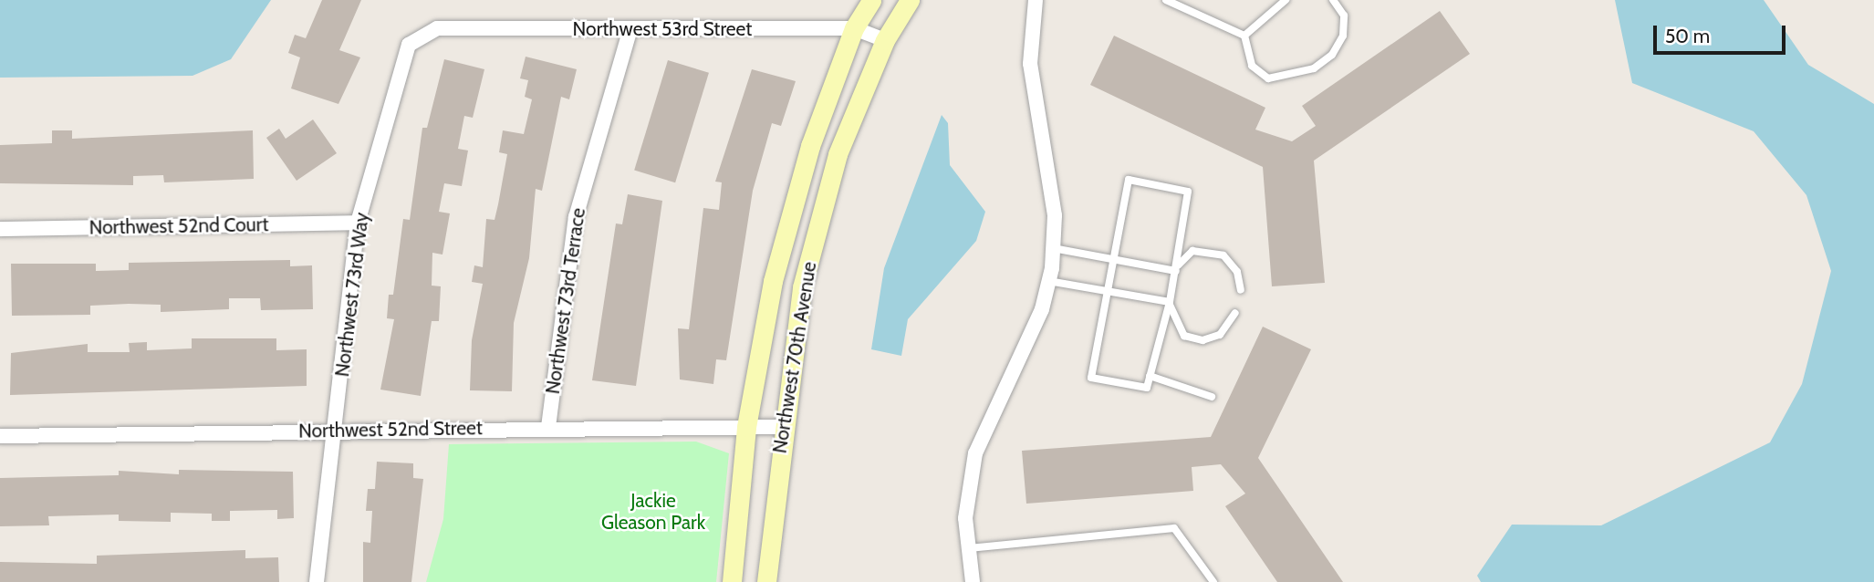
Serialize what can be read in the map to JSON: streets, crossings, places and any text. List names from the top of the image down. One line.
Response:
{"streets":{"street":["Northwest 53rd Street","Northwest 52nd Court","Northwest 73rd Way","Northwest 73rd Terrace","Northwest 70th Avenue","Northwest 52nd Street"]},"crossings":[["Northwest 53rd Street","Northwest 73rd Way"],["Northwest 53rd Street","Northwest 73rd Terrace"],["Northwest 53rd Street","Northwest 70th Avenue"],["Northwest 52nd Court","Northwest 73rd Way"],["Northwest 73rd Way","Northwest 52nd Street"],["Northwest 73rd Terrace","Northwest 52nd Street"],["Northwest 70th Avenue","Northwest 52nd Street"]],"parks":["Jackie Gleason Park"],"scale_bar":"50 m"}
